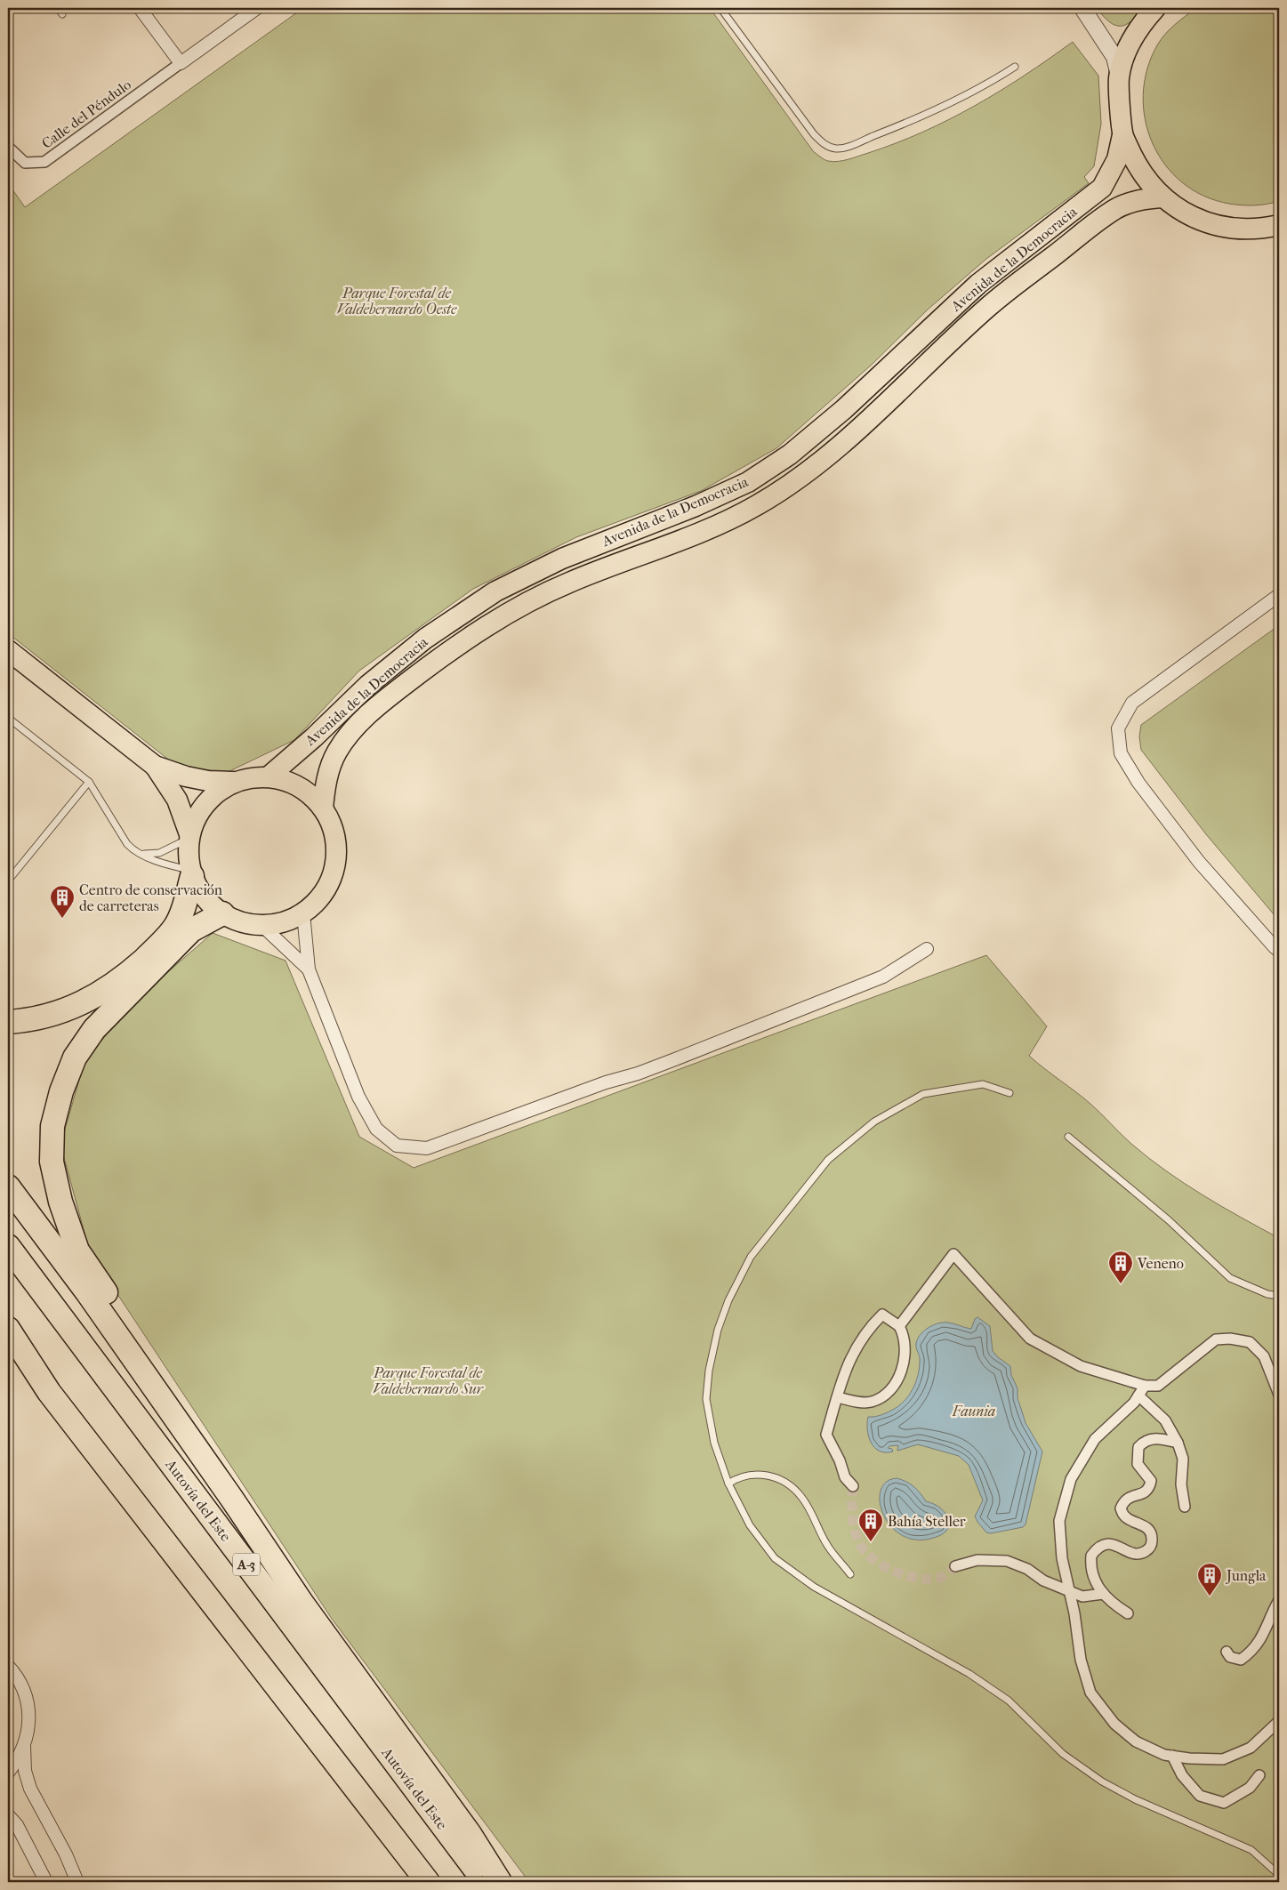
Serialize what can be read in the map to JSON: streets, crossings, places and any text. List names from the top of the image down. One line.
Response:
{"streets":{"highway":["Autovía del Este","A-3"],"main road":["Avenida de la Democracia"],"street":["Calle del Péndulo"]},"parks":["Parque Forestal de Valdebernardo Oeste","Parque Forestal de Valdebernardo Sur","Faunia"],"places":{"building":["Centro de conservación de carreteras","Veneno","Bahía Steller","Jungla"]}}
